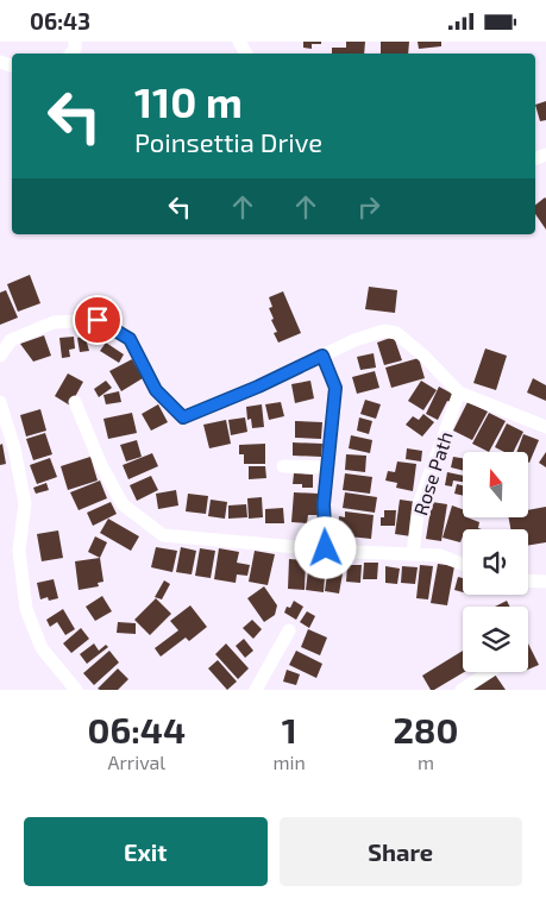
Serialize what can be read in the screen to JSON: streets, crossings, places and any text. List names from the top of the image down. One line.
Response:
{"streets":{"street":["Rose Path"]},"north":"top","page":{"status":"06:43","turn":["110 m","Poinsettia Drive"],"eta":["06:44","Arrival","1","min","280","m"],"buttons":["Exit","Share"]}}
